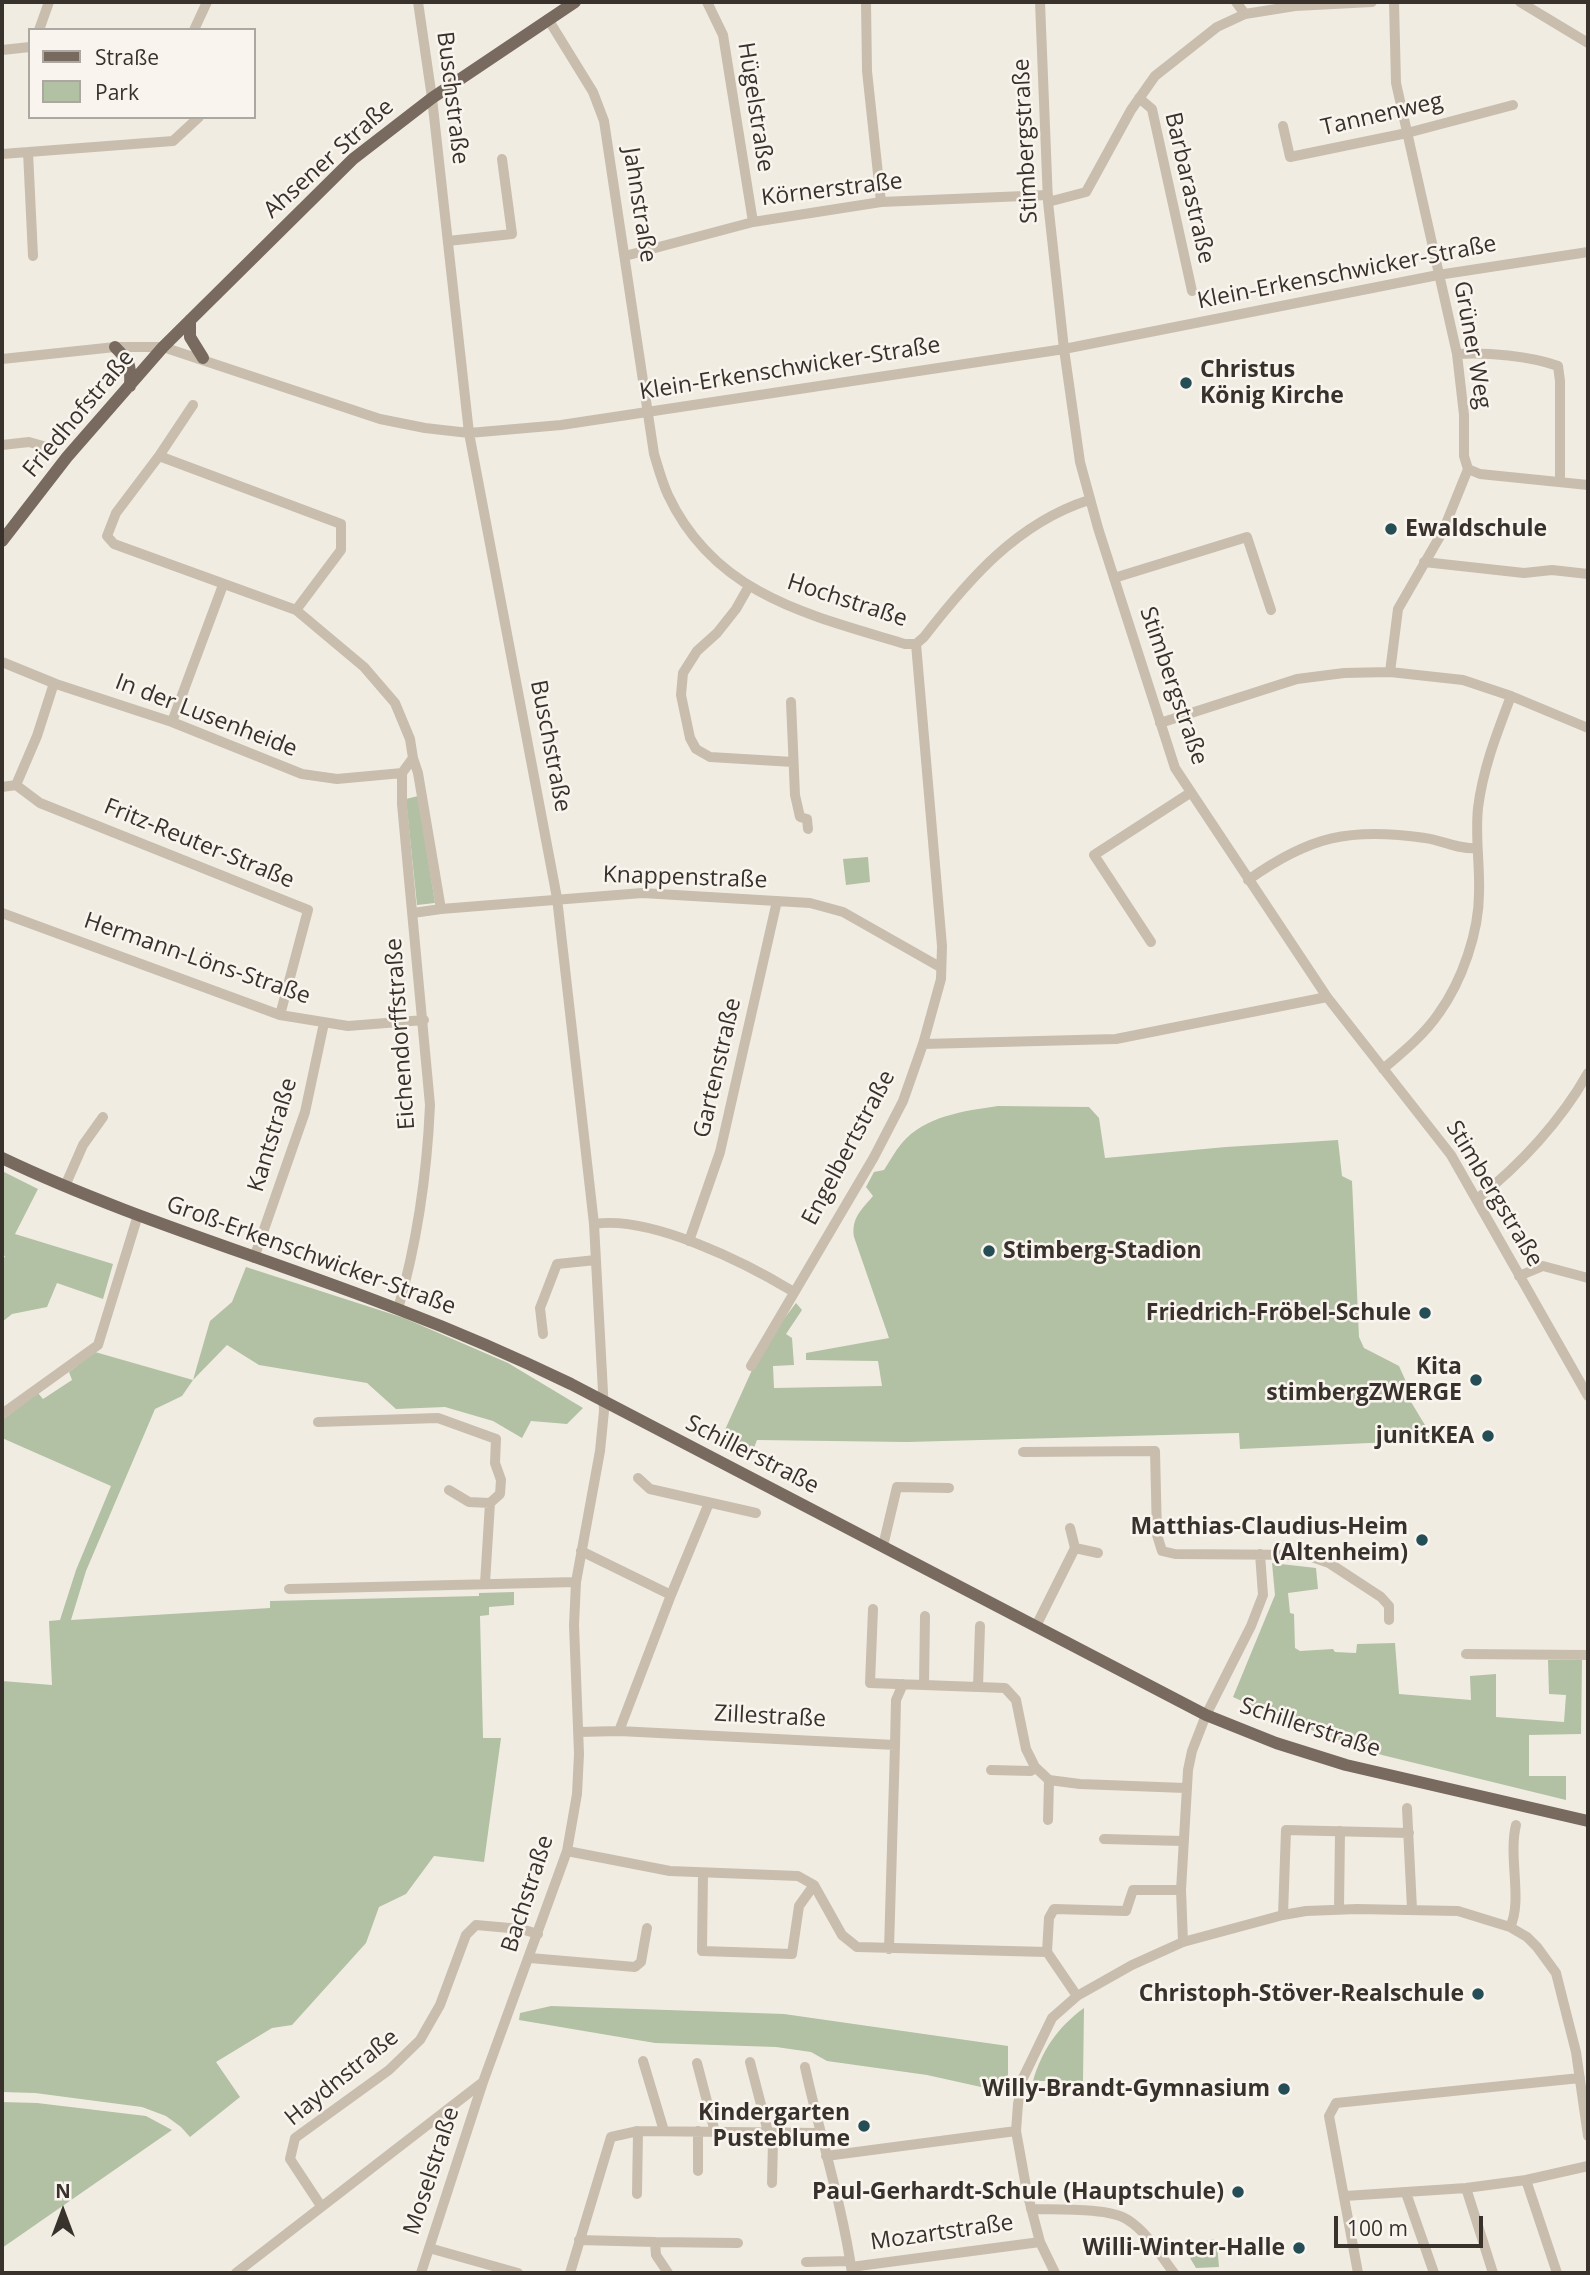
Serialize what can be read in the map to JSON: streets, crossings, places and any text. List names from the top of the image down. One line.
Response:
{"streets":{"main road":["Ahsener Straße","Friedhofstraße","Groß-Erkenschwicker-Straße","Schillerstraße"],"street":["Buschstraße","Hügelstraße","Tannenweg","Stimbergstraße","Barbarastraße","Körnerstraße","Jahnstraße","Klein-Erkenschwicker-Straße","Grüner Weg","Hochstraße","In der Lusenheide","Fritz-Reuter-Straße","Knappenstraße","Hermann-Löns-Straße","Eichendorffstraße","Gartenstraße","Kantstraße","Engelbertstraße","Zillestraße","Bachstraße","Haydnstraße","Moselstraße","Mozartstraße"]},"crossings":[["Buschstraße","Ahsener Straße"],["Buschstraße","Klein-Erkenschwicker-Straße"],["Buschstraße","Knappenstraße"],["Buschstraße","Groß-Erkenschwicker-Straße"],["Buschstraße","Schillerstraße"],["Buschstraße","Bachstraße"],["Hügelstraße","Körnerstraße"],["Tannenweg","Grüner Weg"],["Stimbergstraße","Körnerstraße"],["Stimbergstraße","Klein-Erkenschwicker-Straße"],["Stimbergstraße","Hochstraße"],["Ahsener Straße","Jahnstraße"],["Ahsener Straße","Klein-Erkenschwicker-Straße"],["Ahsener Straße","Friedhofstraße"],["Barbarastraße","Körnerstraße"],["Körnerstraße","Jahnstraße"],["Jahnstraße","Klein-Erkenschwicker-Straße"],["Jahnstraße","Hochstraße"],["Klein-Erkenschwicker-Straße","Grüner Weg"],["Klein-Erkenschwicker-Straße","Friedhofstraße"],["Klein-Erkenschwicker-Straße","Hochstraße"],["Hochstraße","Engelbertstraße"],["In der Lusenheide","Eichendorffstraße"],["Fritz-Reuter-Straße","Hermann-Löns-Straße"],["Knappenstraße","Eichendorffstraße"],["Knappenstraße","Gartenstraße"],["Knappenstraße","Engelbertstraße"],["Hermann-Löns-Straße","Eichendorffstraße"],["Hermann-Löns-Straße","Kantstraße"],["Eichendorffstraße","Groß-Erkenschwicker-Straße"],["Kantstraße","Groß-Erkenschwicker-Straße"],["Groß-Erkenschwicker-Straße","Schillerstraße"],["Groß-Erkenschwicker-Straße","Bachstraße"],["Schillerstraße","Bachstraße"],["Zillestraße","Bachstraße"],["Bachstraße","Haydnstraße"],["Bachstraße","Moselstraße"]],"places":["Christus König Kirche","Ewaldschule","Stimberg-Stadion","Friedrich-Fröbel-Schule","Kita stimbergZWERGE","junitKEA","Matthias-Claudius-Heim (Altenheim)","Christoph-Stöver-Realschule","Willy-Brandt-Gymnasium","Kindergarten Pusteblume","Paul-Gerhardt-Schule (Hauptschule)","Willi-Winter-Halle"],"legend":["Straße","Park"],"scale_bar":"100 m","north":"top"}
